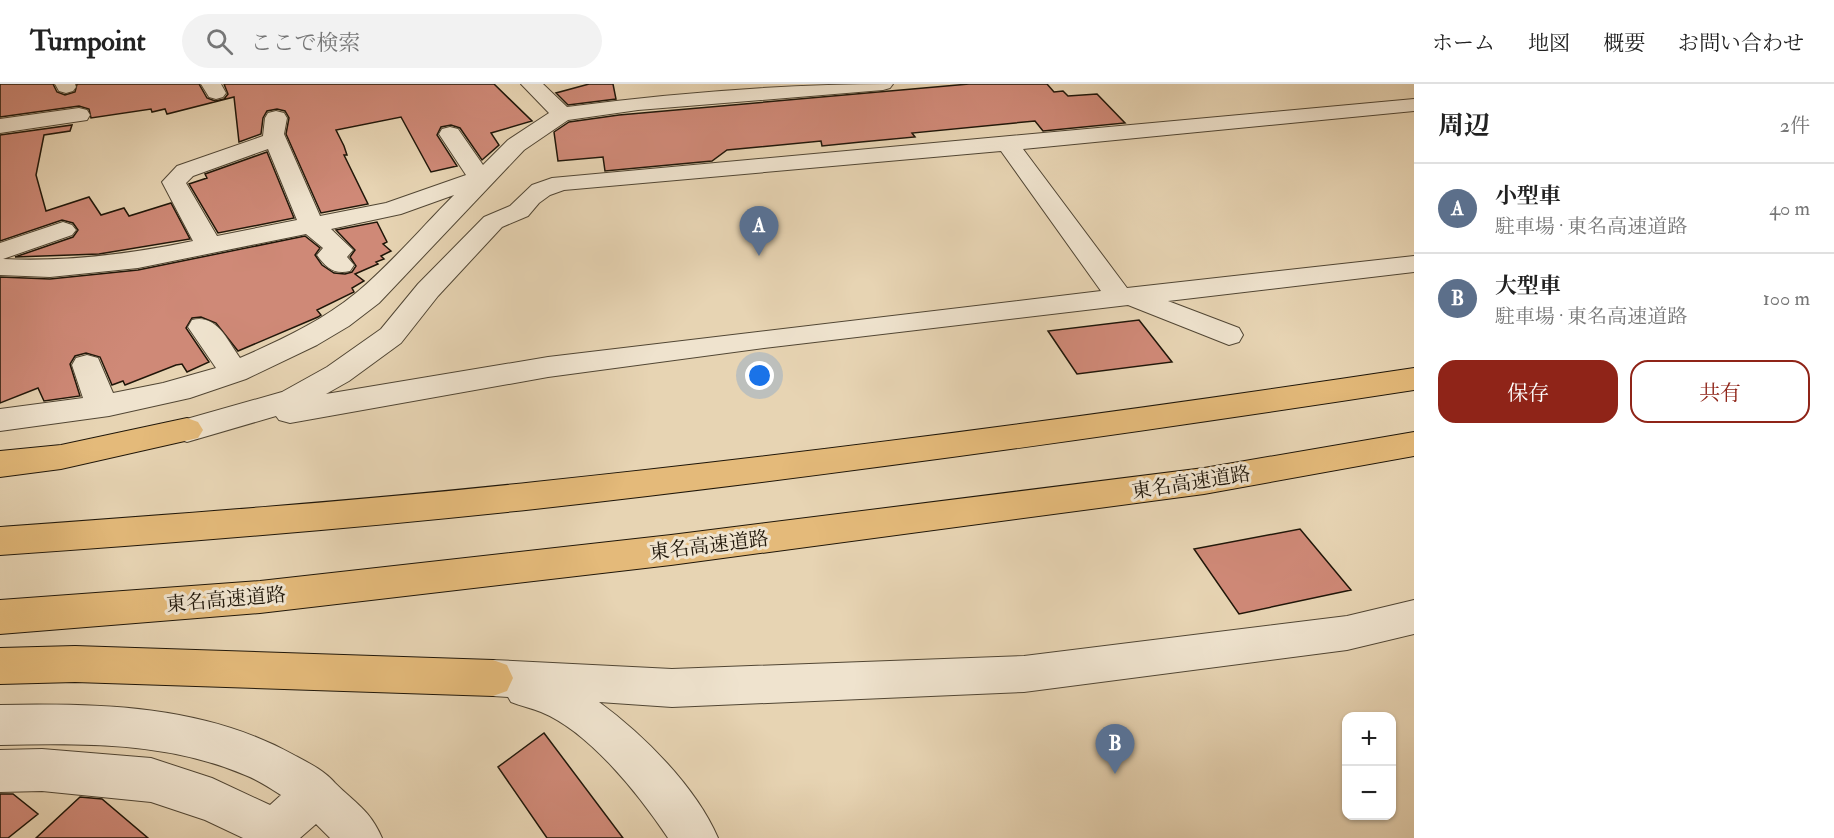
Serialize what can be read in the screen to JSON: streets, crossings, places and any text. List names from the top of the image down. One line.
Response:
{"streets":{"highway":["東名高速道路"]},"page":{"header":"Turnpoint","search":"ここで検索","nav":["ホーム","地図","概要","お問い合わせ"],"heading":["周辺","2件"],"list":[{"mark":"A","name":"小型車","note":"駐車場 · 東名高速道路","value":"40 m"},{"mark":"B","name":"大型車","note":"駐車場 · 東名高速道路","value":"100 m"}],"pins":["A","B"],"buttons":["保存","共有"],"map_buttons":["+","−"]}}
